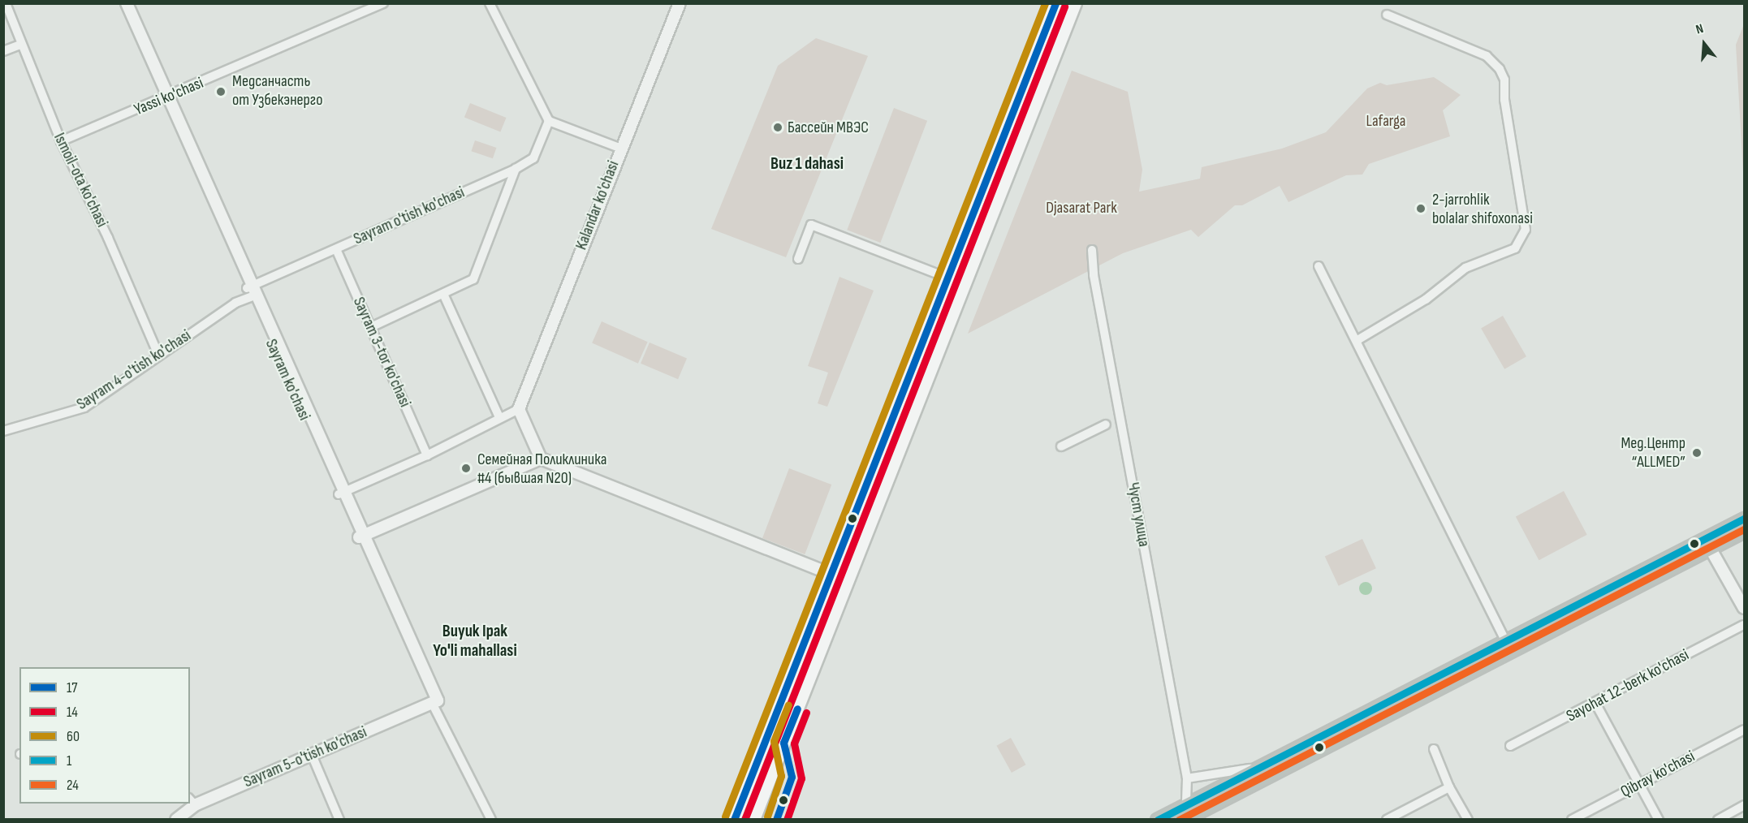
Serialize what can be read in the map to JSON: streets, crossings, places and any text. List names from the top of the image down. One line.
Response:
{"streets":{"street":["Yassi ko'chasi","Ismoil-ota ko'chasi","Kalandar ko'chasi","Sayram o'tish ko'chasi","Sayram 3-tor ko'chasi","Sayram 4-o'tish ko'chasi","Sayram ko'chasi","Чуст улица","Sayohat 12-berk ko'chasi","Sayram 5-o'tish ko'chasi","Qibray ko'chasi"]},"crossings":[["Yassi ko'chasi","Ismoil-ota ko'chasi"],["Yassi ko'chasi","Sayram ko'chasi"],["Ismoil-ota ko'chasi","Sayram 4-o'tish ko'chasi"],["Sayram o'tish ko'chasi","Sayram 3-tor ko'chasi"],["Sayram o'tish ko'chasi","Sayram 4-o'tish ko'chasi"],["Sayram o'tish ko'chasi","Sayram ko'chasi"],["Sayram 4-o'tish ko'chasi","Sayram ko'chasi"],["Sayram ko'chasi","Sayram 5-o'tish ko'chasi"]],"districts":["Buz 1 dahasi","Buyuk Ipak Yo'li mahallasi"],"parks":["Lafarga","Djasarat Park"],"places":["Медсанчасть от Узбекэнерго","Бассейн МВЭС","2-jarrohlik bolalar shifoxonasi","Мед.Центр “ALLMED”","Семейная Поликлиника #4 (бывшая N20)"],"lines":["transit line 17","transit line 60","transit line 14","transit line 1","transit line 24"],"legend":["17","14","60","1","24"],"north":"top"}
